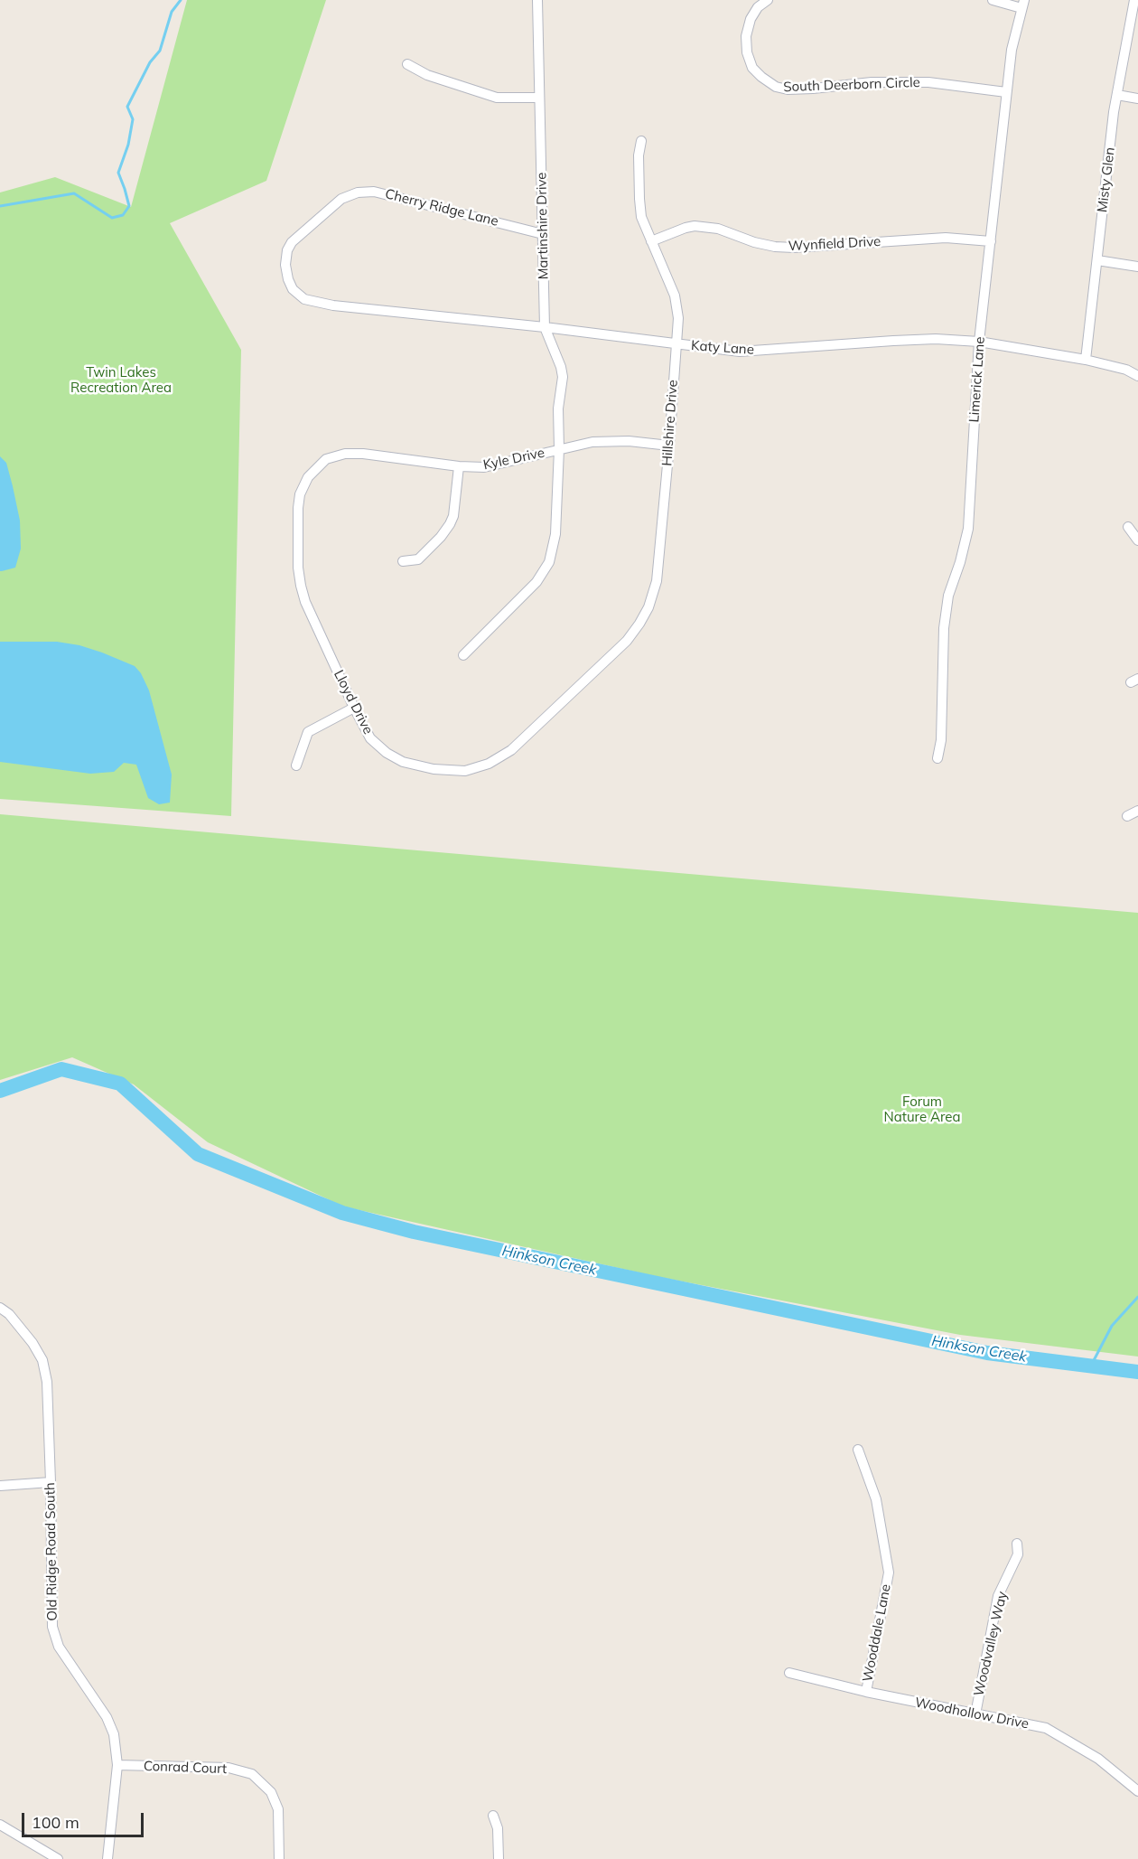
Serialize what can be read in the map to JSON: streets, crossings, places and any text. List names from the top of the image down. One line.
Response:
{"streets":{"street":["South Deerborn Circle","Misty Glen","Cherry Ridge Lane","Martinshire Drive","Wynfield Drive","Katy Lane","Limerick Lane","Hillshire Drive","Kyle Drive","Lloyd Drive","Old Ridge Road South","Wooddale Lane","Woodvalley Way","Woodhollow Drive","Conrad Court"]},"crossings":[["South Deerborn Circle","Limerick Lane"],["Misty Glen","Katy Lane"],["Cherry Ridge Lane","Martinshire Drive"],["Cherry Ridge Lane","Katy Lane"],["Martinshire Drive","Katy Lane"],["Martinshire Drive","Kyle Drive"],["Wynfield Drive","Limerick Lane"],["Wynfield Drive","Hillshire Drive"],["Katy Lane","Limerick Lane"],["Katy Lane","Hillshire Drive"],["Hillshire Drive","Kyle Drive"],["Hillshire Drive","Lloyd Drive"],["Kyle Drive","Lloyd Drive"],["Old Ridge Road South","Conrad Court"],["Wooddale Lane","Woodhollow Drive"],["Woodvalley Way","Woodhollow Drive"]],"water":["Hinkson Creek"],"parks":["Twin Lakes Recreation Area","Forum Nature Area"],"scale_bar":"100 m"}
